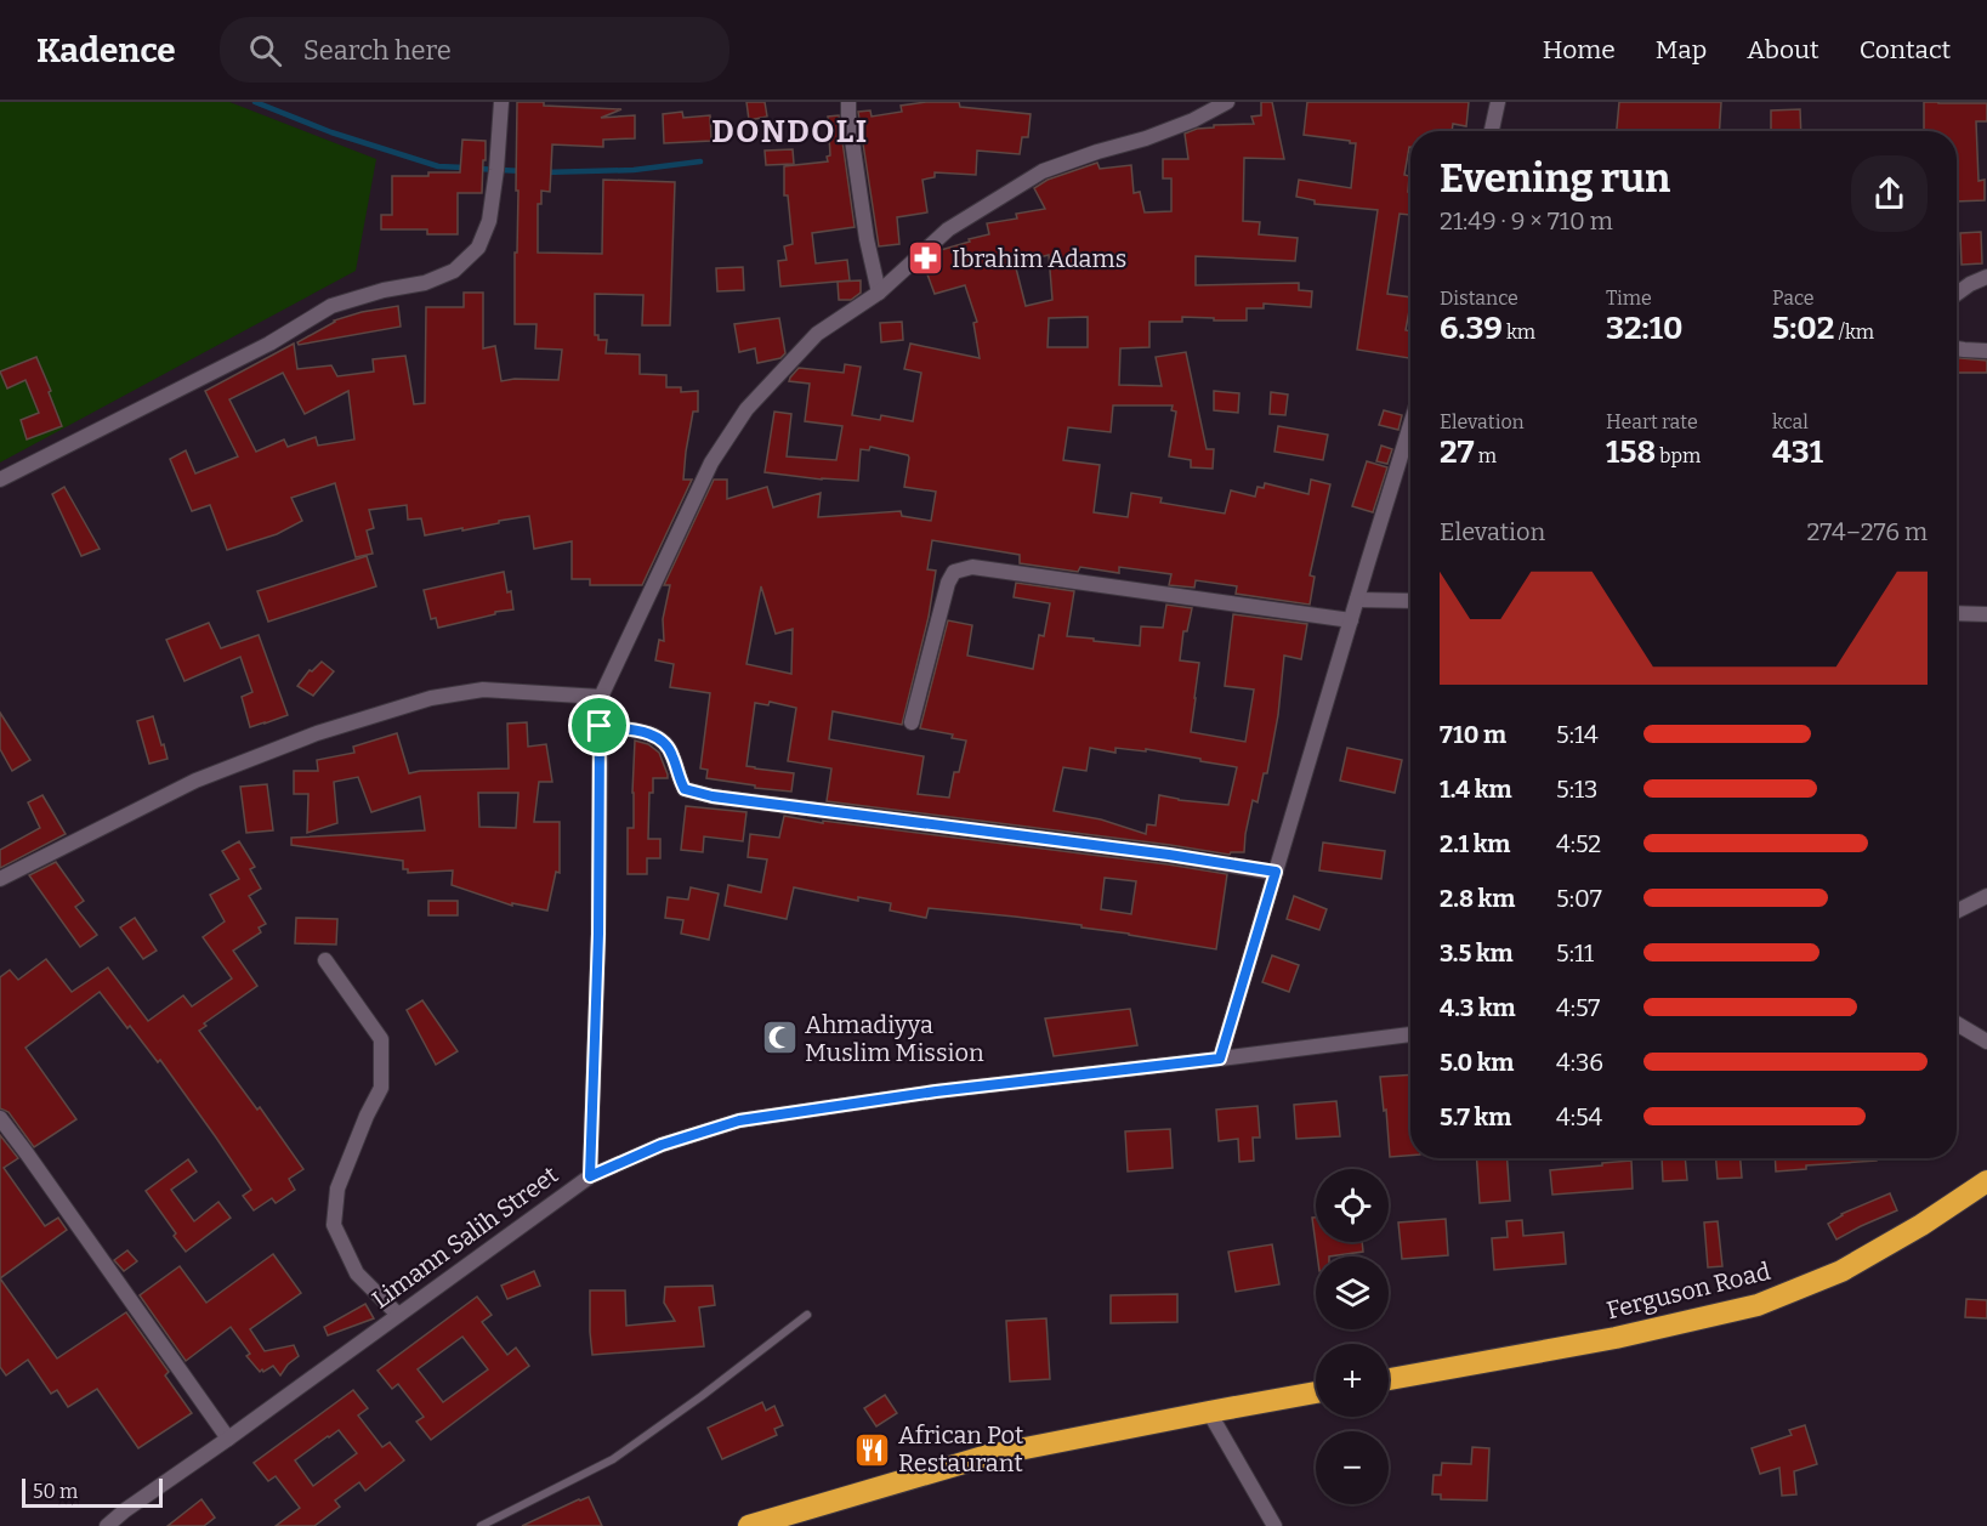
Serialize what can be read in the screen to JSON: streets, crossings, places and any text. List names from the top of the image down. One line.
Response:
{"streets":{"highway":["Ferguson Road"],"street":["Limann Salih Street"]},"districts":["DONDOLI"],"places":{"pharmacy":["Ibrahim Adams"],"mosque":["Ahmadiyya Muslim Mission"],"restaurant":["African Pot Restaurant"]},"scale_bar":"50 m","page":{"header":"Kadence","search":"Search here","nav":["Home","Map","About","Contact"],"heading":["Evening run","21:49 · 9 × 710 m"],"stats":[["Distance","6.39 km"],["Time","32:10"],["Pace","5:02 /km"],["Elevation","27 m"],["Heart rate","158 bpm"],["kcal","431"]],"chart":["Elevation","274–276 m"],"list":[{"name":"710 m","note":"5:14"},{"name":"1.4 km","note":"5:13"},{"name":"2.1 km","note":"4:52"},{"name":"2.8 km","note":"5:07"},{"name":"3.5 km","note":"5:11"},{"name":"4.3 km","note":"4:57"},{"name":"5.0 km","note":"4:36"},{"name":"5.7 km","note":"4:54"}],"map_buttons":["+","−"],"scale":"50 m"}}
